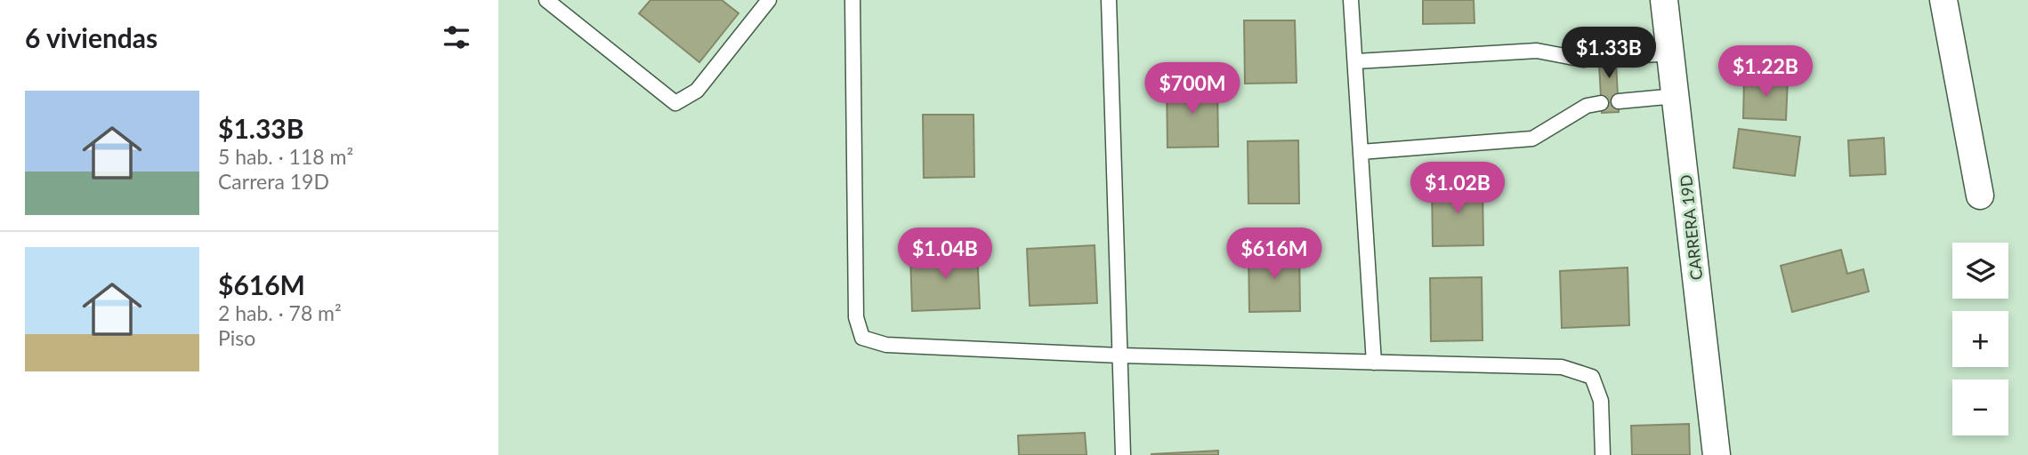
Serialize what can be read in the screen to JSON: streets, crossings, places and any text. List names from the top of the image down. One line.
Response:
{"streets":{"street":["CARRERA 19D"]},"page":{"heading":"6 viviendas","price":["$1.33B","$1.22B","$700M","$1.02B","$1.04B","$616M"],"list":[{"name":"$1.33B","note":"5 hab. · 118 m² · Carrera 19D"},{"name":"$616M","note":"2 hab. · 78 m² · Piso"}],"map_buttons":["+","−"]}}
